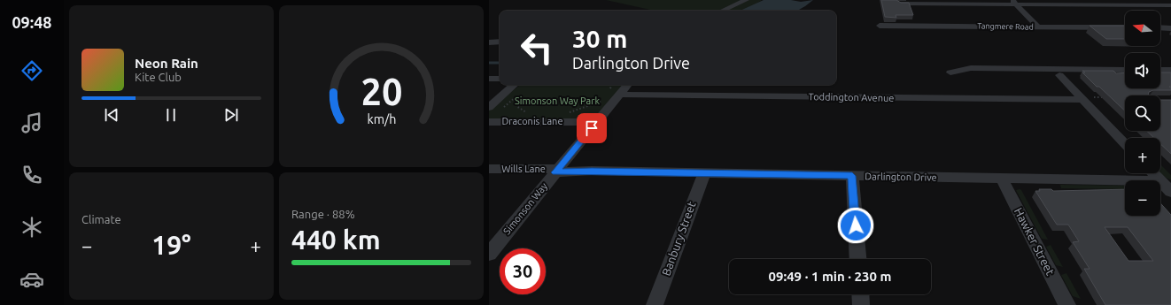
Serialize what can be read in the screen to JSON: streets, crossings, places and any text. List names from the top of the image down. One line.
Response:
{"streets":{"street":["Tangmere Road","Toddington Avenue","Draconis Lane","Wills Lane","Darlington Drive","Simonson Way","Banbury Street","Hawker Street"]},"crossings":[["Toddington Avenue","Simonson Way"],["Draconis Lane","Simonson Way"],["Wills Lane","Darlington Drive"],["Wills Lane","Simonson Way"],["Darlington Drive","Simonson Way"],["Darlington Drive","Banbury Street"],["Darlington Drive","Hawker Street"]],"parks":["Simonson Way Park"],"north":"left","page":{"tabs":"09:48","map_buttons":["+","−"],"turn":["30 m","Darlington Drive"],"song":["Neon Rain","Kite Club"],"tile":["Climate",["Range · 88%","440 km"]],"heat":["−","19°","+"],"limit":"30","trip":"09:49 · 1 min · 230 m","gauge":["20","km/h"]}}
